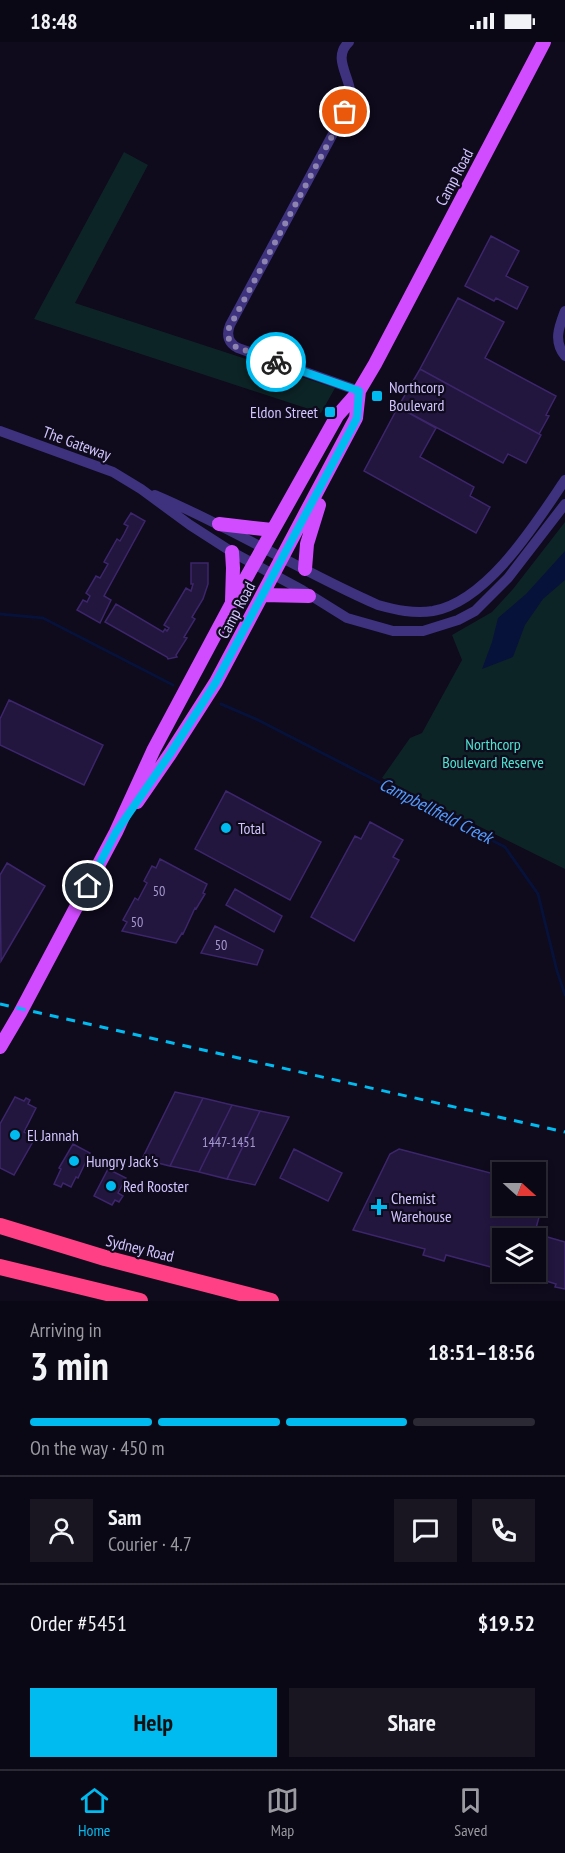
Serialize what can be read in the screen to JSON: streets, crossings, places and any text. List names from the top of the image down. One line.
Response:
{"streets":{"highway":["Sydney Road"],"main road":["Camp Road"],"street":["The Gateway"]},"crossings":[["Camp Road","The Gateway"]],"water":["Campbellfield Creek"],"parks":["Northcorp Boulevard Reserve"],"places":{"transit":["Northcorp Boulevard","Eldon Street"],"other":["Total","El Jannah","Hungry Jack's","Red Rooster"],"health":["Chemist Warehouse"]},"house_numbers":["50","50","50","1447-1451"],"north":"right","page":{"status":"18:48","heading":["3 min","Arriving in","18:51–18:56"],"panel":["Sam","Courier · 4.7","Order #5451","$19.52"],"bar":"On the way · 450 m","buttons":["Help","Share"],"tabs":["Home","Map","Saved"]}}
